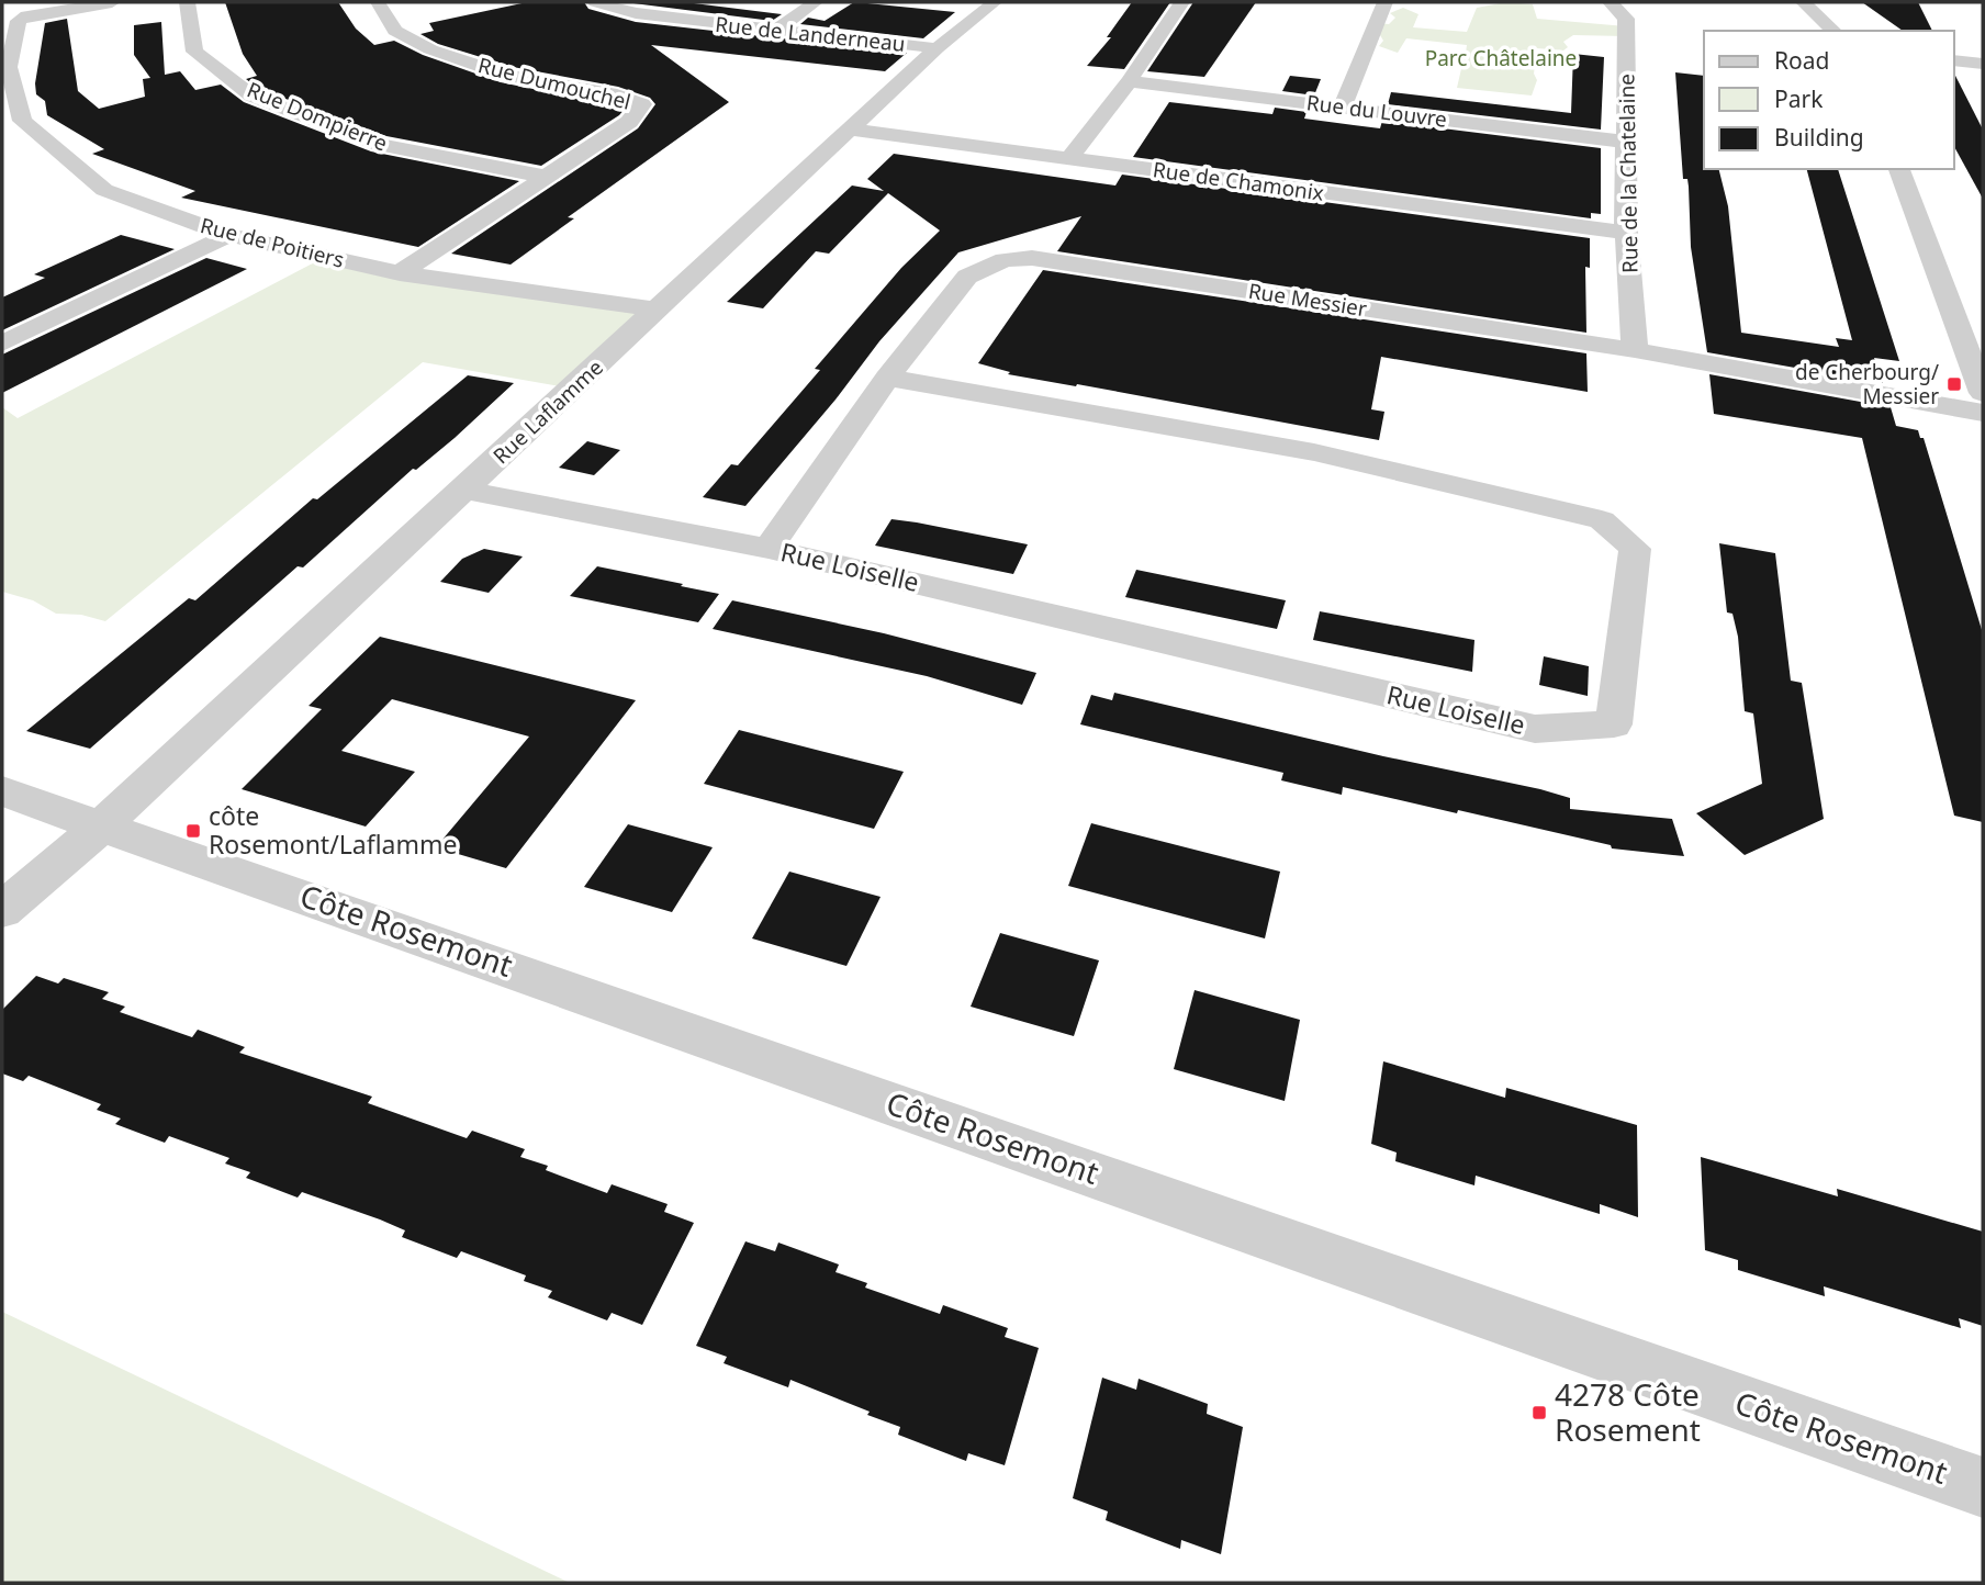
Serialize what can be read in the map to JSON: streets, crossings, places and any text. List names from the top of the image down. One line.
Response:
{"streets":{"street":["Rue de Landerneau","Rue Dumouchel","Rue du Louvre","Rue Dompierre","Rue de la Chatelaine","Rue de Chamonix","Rue de Poitiers","Rue Messier","Rue Laflamme","Rue Loiselle","Côte Rosemont"]},"crossings":[["Rue de Landerneau","Rue Laflamme"],["Rue Dumouchel","Rue Dompierre"],["Rue Dumouchel","Rue de Poitiers"],["Rue du Louvre","Rue de la Chatelaine"],["Rue de la Chatelaine","Rue de Chamonix"],["Rue de la Chatelaine","Rue Messier"],["Rue de Chamonix","Rue Laflamme"],["Rue de Poitiers","Rue Laflamme"],["Rue Messier","Rue Loiselle"],["Rue Laflamme","Rue Loiselle"],["Rue Laflamme","Côte Rosemont"]],"parks":["Parc Châtelaine"],"places":{"transit":["de Cherbourg/ Messier","côte Rosemont/Laflamme","4278 Côte Rosement"]},"legend":["Road","Park","Building"]}
